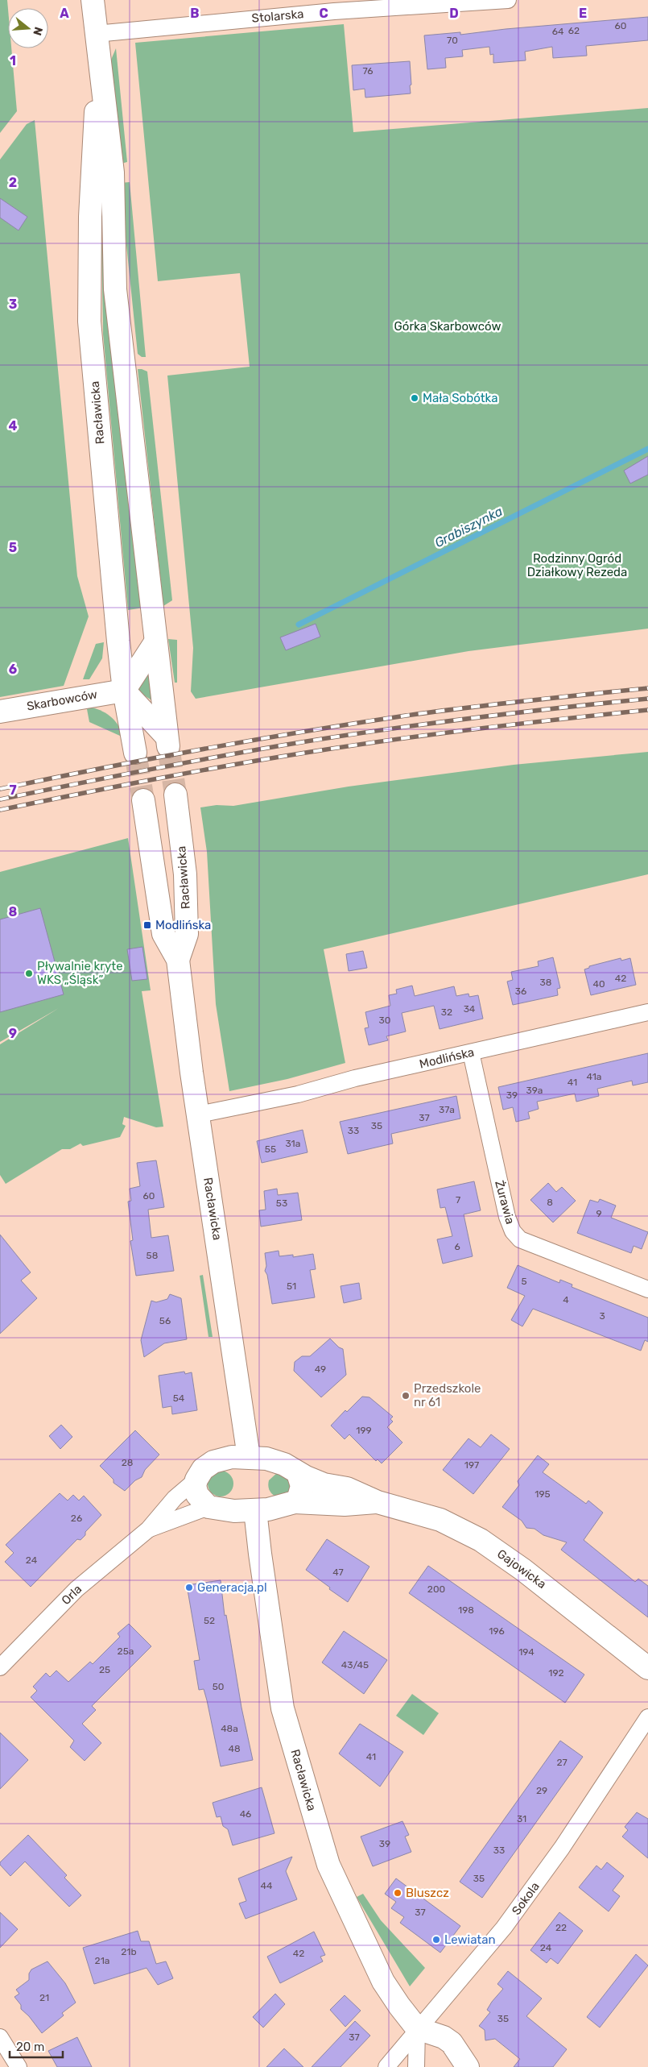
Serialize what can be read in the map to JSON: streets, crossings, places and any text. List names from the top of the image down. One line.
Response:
{"streets":{"street":["Stolarska","Racławicka","Skarbowców","Modlińska","Żurawia","Gajowicka","Orla","Sokola"]},"crossings":[["Stolarska","Racławicka"],["Racławicka","Skarbowców"],["Racławicka","Modlińska"],["Racławicka","Gajowicka"],["Racławicka","Sokola"],["Modlińska","Żurawia"],["Gajowicka","Orla"]],"water":["Grabiszynka"],"parks":["Górka Skarbowców","Rodzinny Ogród Działkowy Rezeda"],"places":{"other":["Mała Sobótka","Pływalnie kryte WKS „Śląsk”","Przedszkole nr 61","Generacja.pl","Bluszcz","Lewiatan"],"transit":["Modlińska"]},"house_numbers":["60","62","64","70","76","42","38","40","36","34","32","30","41a","41","39a","39","37a","37","35","33","31a","55","60","7","8","53","9","6","58","5","51","4","3","56","49","54","199","28","197","195","26","24","47","200","198","52","196","25a","194","43/45","25","192","50","48a","48","41","27","29","46","31","39","33","35","44","37","22","24","21b","42","21a","21","35","37"],"scale_bar":"20 m","north":"right","grid":{"columns":["A","B","C","D","E"],"rows":["1","2","3","4","5","6","7","8","9"]}}
